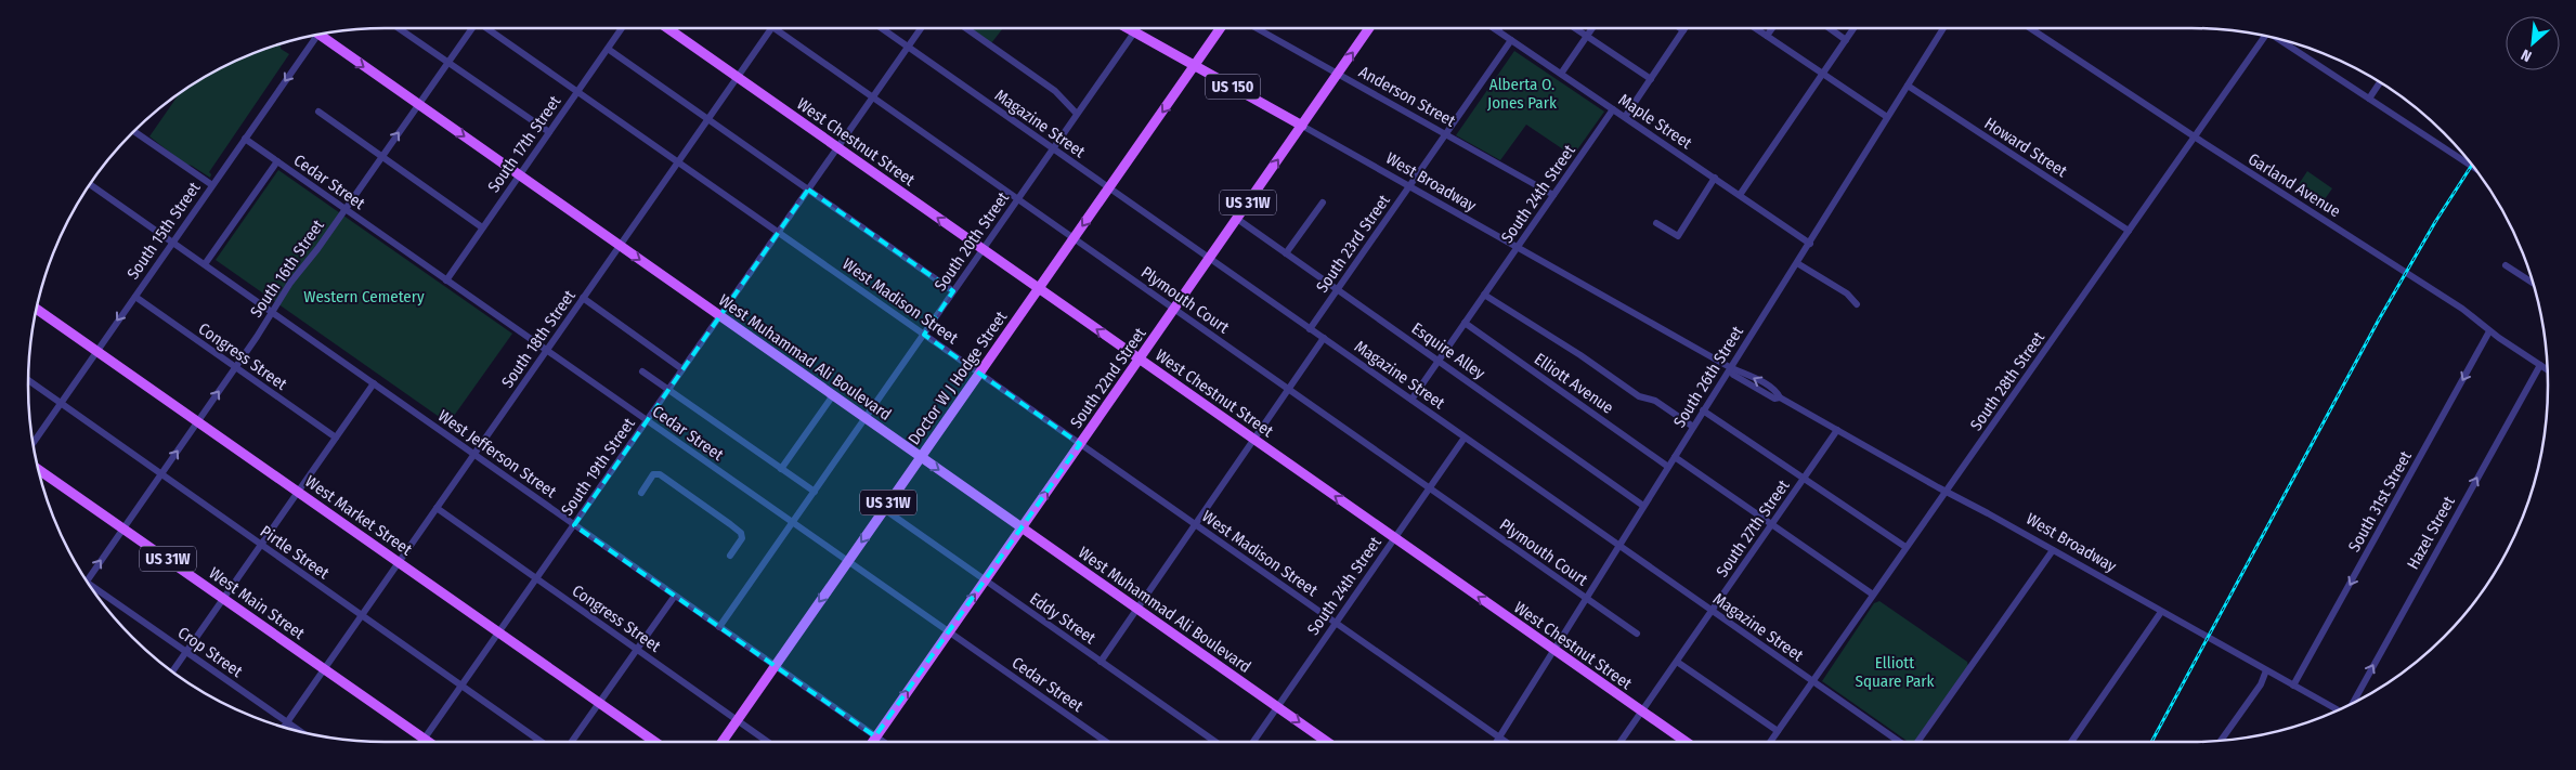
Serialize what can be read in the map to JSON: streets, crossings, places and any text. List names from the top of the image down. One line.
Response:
{"streets":{"main road":["US 150","West Chestnut Street","West Broadway","US 31W","West Muhammad Ali Boulevard","Doctor W J Hodge Street","South 22nd Street","West Market Street","West Main Street"],"street":["Anderson Street","Maple Street","Magazine Street","South 17th Street","Howard Street","Cedar Street","Garland Avenue","South 24th Street","South 15th Street","South 20th Street","South 23rd Street","South 16th Street","Plymouth Court","West Madison Street","South 18th Street","Esquire Alley","Congress Street","South 26th Street","South 28th Street","Elliott Avenue","West Jefferson Street","South 19th Street","South 31st Street","South 27th Street","Hazel Street","Pirtle Street","Eddy Street","Crop Street"]},"crossings":[["Anderson Street","South 24th Street"],["Anderson Street","South 23rd Street"],["Anderson Street","South 22nd Street"],["Maple Street","South 24th Street"],["Maple Street","South 23rd Street"],["Maple Street","South 26th Street"],["Magazine Street","South 24th Street"],["Magazine Street","South 20th Street"],["Magazine Street","South 23rd Street"],["Magazine Street","South 26th Street"],["Magazine Street","Doctor W J Hodge Street"],["Magazine Street","South 22nd Street"],["Magazine Street","South 28th Street"],["Magazine Street","South 19th Street"],["Magazine Street","South 27th Street"],["West Chestnut Street","South 24th Street"],["West Chestnut Street","South 20th Street"],["West Chestnut Street","South 18th Street"],["West Chestnut Street","South 26th Street"],["West Chestnut Street","Doctor W J Hodge Street"],["West Chestnut Street","South 22nd Street"],["West Chestnut Street","South 19th Street"],["West Chestnut Street","South 27th Street"],["South 17th Street","Cedar Street"],["South 17th Street","West Madison Street"],["South 17th Street","West Muhammad Ali Boulevard"],["Howard Street","South 26th Street"],["Howard Street","South 28th Street"],["Cedar Street","South 15th Street"],["Cedar Street","South 20th Street"],["Cedar Street","South 16th Street"],["Cedar Street","South 18th Street"],["Cedar Street","Doctor W J Hodge Street"],["Cedar Street","South 22nd Street"],["Cedar Street","South 19th Street"],["West Broadway","South 24th Street"],["West Broadway","South 20th Street"],["West Broadway","South 23rd Street"],["West Broadway","South 26th Street"],["West Broadway","Doctor W J Hodge Street"],["West Broadway","South 22nd Street"],["West Broadway","South 28th Street"],["West Broadway","South 31st Street"],["West Broadway","South 27th Street"],["Garland Avenue","South 28th Street"],["Garland Avenue","South 31st Street"],["Garland Avenue","Hazel Street"],["South 24th Street","Plymouth Court"],["South 24th Street","West Madison Street"],["South 24th Street","Esquire Alley"],["South 24th Street","West Muhammad Ali Boulevard"],["South 24th Street","Elliott Avenue"],["South 15th Street","Congress Street"],["South 15th Street","West Muhammad Ali Boulevard"],["South 15th Street","West Jefferson Street"],["South 15th Street","West Market Street"],["South 15th Street","Pirtle Street"],["South 20th Street","Plymouth Court"],["South 20th Street","West Madison Street"],["South 20th Street","West Muhammad Ali Boulevard"],["South 20th Street","West Jefferson Street"],["South 23rd Street","Esquire Alley"],["South 16th Street","Congress Street"],["South 16th Street","West Muhammad Ali Boulevard"],["South 16th Street","West Jefferson Street"],["South 16th Street","West Market Street"],["South 16th Street","Pirtle Street"],["South 16th Street","West Main Street"],["Plymouth Court","South 26th Street"],["Plymouth Court","Doctor W J Hodge Street"],["Plymouth Court","South 22nd Street"],["Plymouth Court","South 19th Street"],["West Madison Street","South 18th Street"],["West Madison Street","South 26th Street"],["West Madison Street","Doctor W J Hodge Street"],["West Madison Street","South 22nd Street"],["West Madison Street","South 19th Street"],["South 18th Street","Congress Street"],["South 18th Street","West Muhammad Ali Boulevard"],["South 18th Street","West Jefferson Street"],["South 18th Street","West Market Street"],["South 18th Street","Pirtle Street"],["South 18th Street","West Main Street"],["South 18th Street","Crop Street"],["Esquire Alley","South 26th Street"],["Esquire Alley","South 22nd Street"],["Congress Street","Doctor W J Hodge Street"],["Congress Street","South 19th Street"],["West Muhammad Ali Boulevard","Doctor W J Hodge Street"],["West Muhammad Ali Boulevard","South 22nd Street"],["West Muhammad Ali Boulevard","South 19th Street"],["South 26th Street","Elliott Avenue"],["Doctor W J Hodge Street","West Jefferson Street"],["Doctor W J Hodge Street","Eddy Street"],["South 22nd Street","West Jefferson Street"],["South 22nd Street","Eddy Street"],["West Jefferson Street","South 19th Street"],["South 19th Street","West Market Street"],["South 19th Street","Pirtle Street"],["South 19th Street","West Main Street"]],"one_way":["West Chestnut Street","South 15th Street","South 16th Street","West Muhammad Ali Boulevard","Doctor W J Hodge Street","South 22nd Street","South 31st Street","Hazel Street"],"parks":["Alberta O. Jones Park","Western Cemetery","Elliott Square Park"],"north":"bottom left"}
